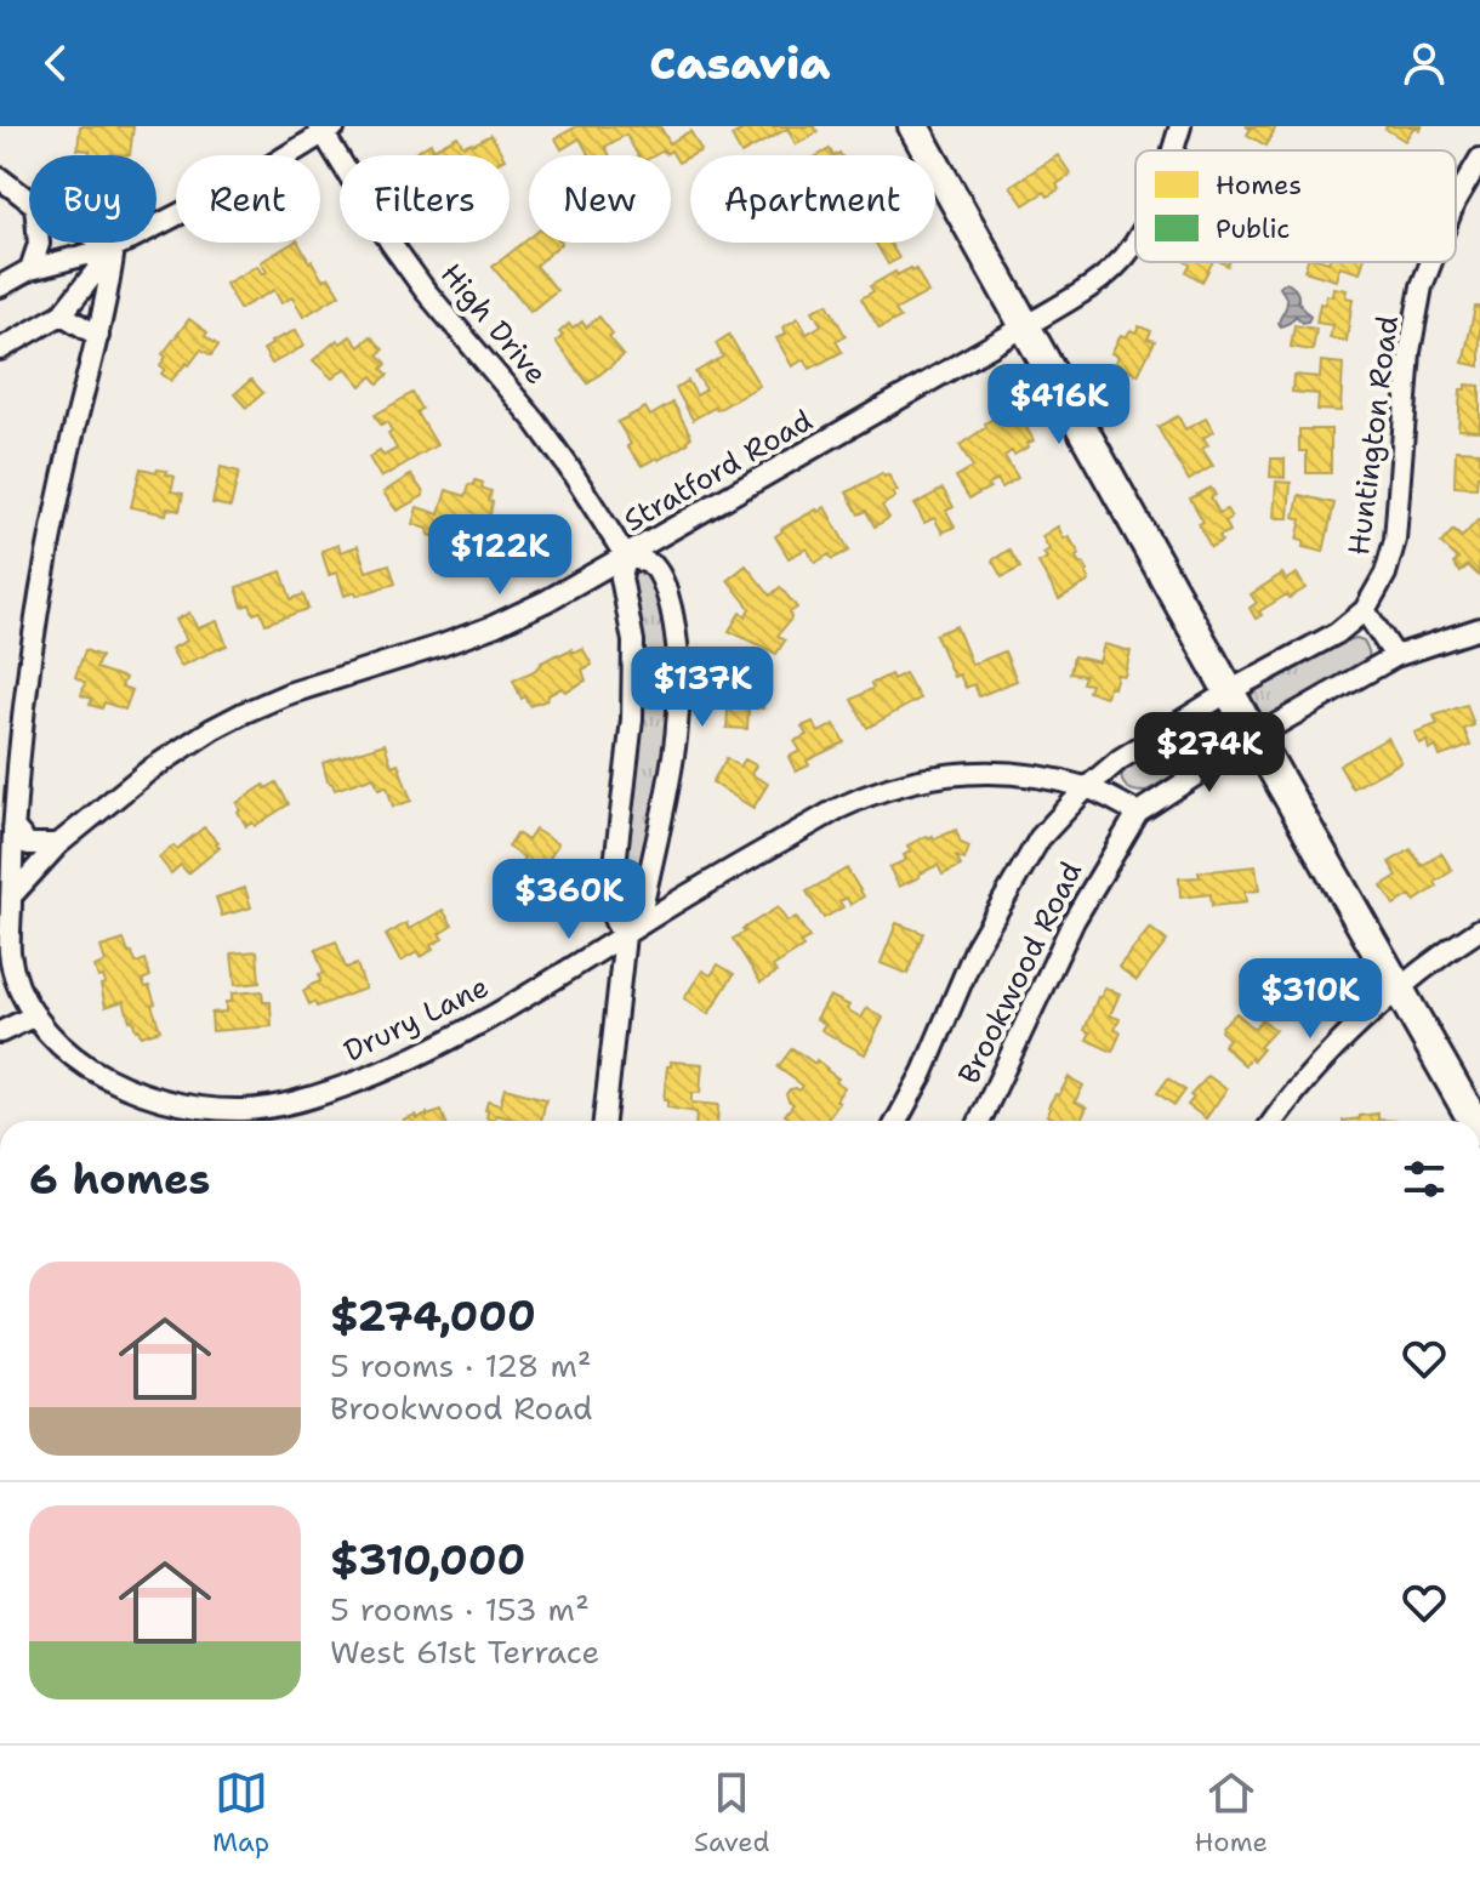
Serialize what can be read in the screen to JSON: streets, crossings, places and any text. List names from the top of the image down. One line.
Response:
{"streets":{"street":["High Drive","Huntington Road","Stratford Road","Brookwood Road","Drury Lane"]},"crossings":[["High Drive","Stratford Road"],["High Drive","Drury Lane"],["Huntington Road","Brookwood Road"],["Stratford Road","Drury Lane"],["Brookwood Road","Drury Lane"]],"legend":["Homes","Public"],"page":{"header":"Casavia","chip":["Buy","Rent","Filters","New","Apartment"],"price":["$416K","$122K","$137K","$274K","$360K","$310K"],"heading":"6 homes","list":[{"name":"$274,000","note":"5 rooms · 128 m² · Brookwood Road"},{"name":"$310,000","note":"5 rooms · 153 m² · West 61st Terrace"}],"tabs":["Map","Saved","Home"]}}
